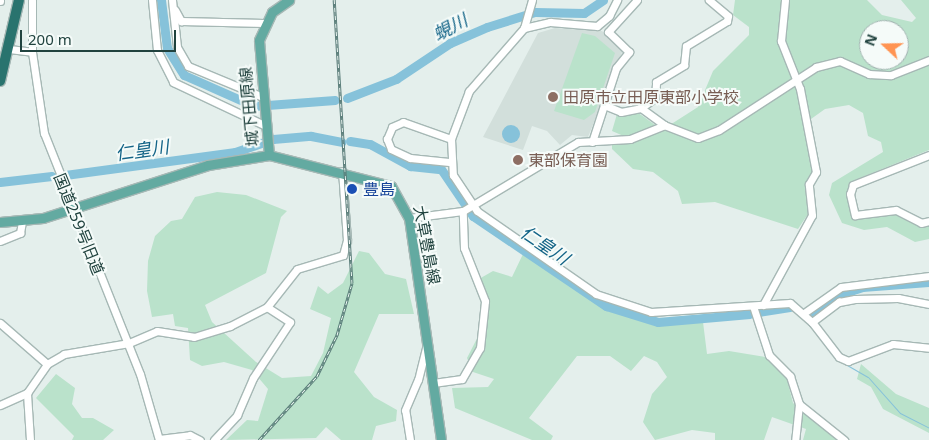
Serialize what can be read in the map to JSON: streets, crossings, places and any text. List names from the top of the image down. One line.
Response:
{"streets":{"main road":["城下田原線","大草豊島線"],"street":["国道259号旧道"]},"crossings":[["城下田原線","国道259号旧道"],["城下田原線","大草豊島線"]],"water":["蜆川","仁皇川"],"places":["田原市立田原東部小学校","東部保育園","豊島"],"scale_bar":"200 m","north":"left"}
